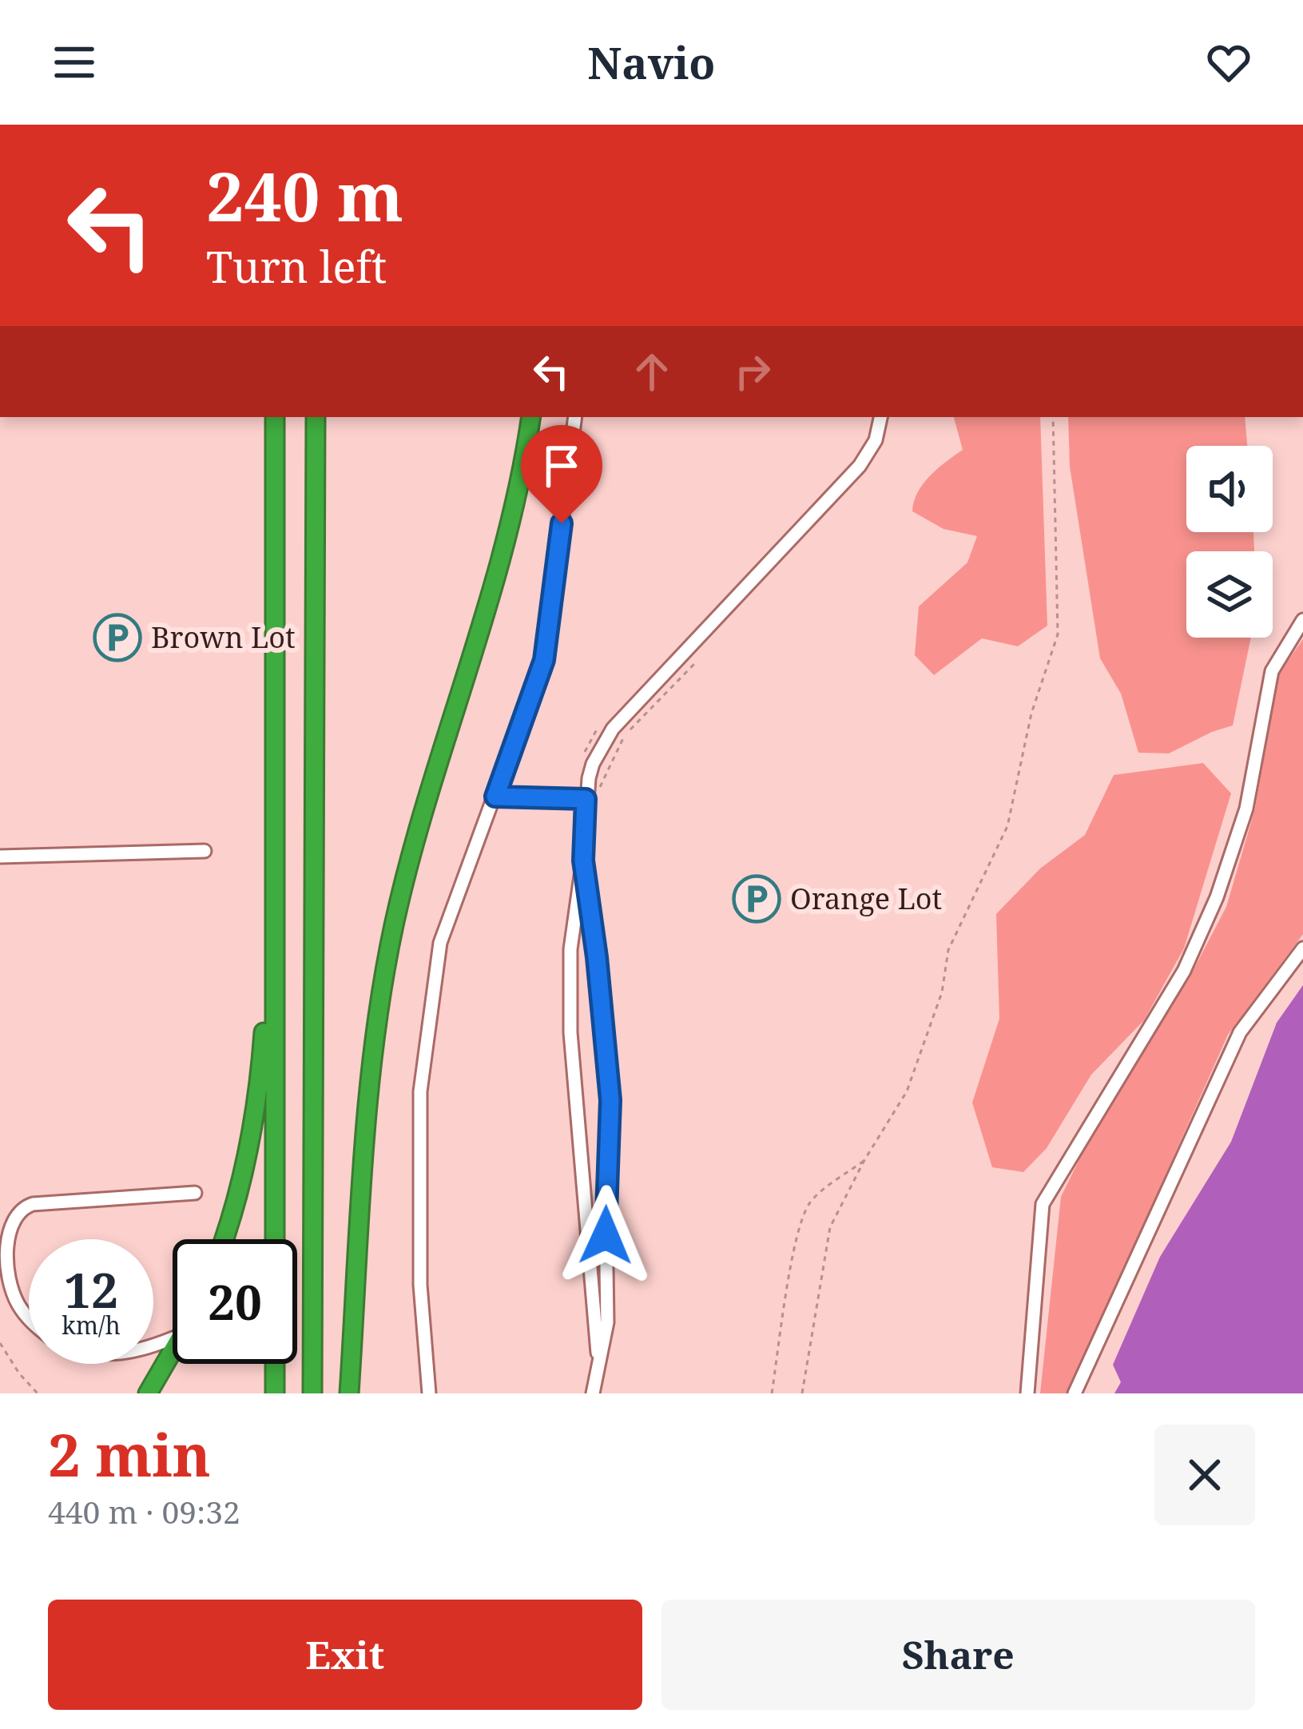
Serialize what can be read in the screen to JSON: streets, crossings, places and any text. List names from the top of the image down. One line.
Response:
{"places":{"parking":["Brown Lot","Orange Lot"]},"page":{"header":"Navio","turn":["240 m","Turn left"],"speed":"12 km/h","limit":"20","heading":["2 min","440 m · 09:32"],"buttons":["Exit","Share"]}}
